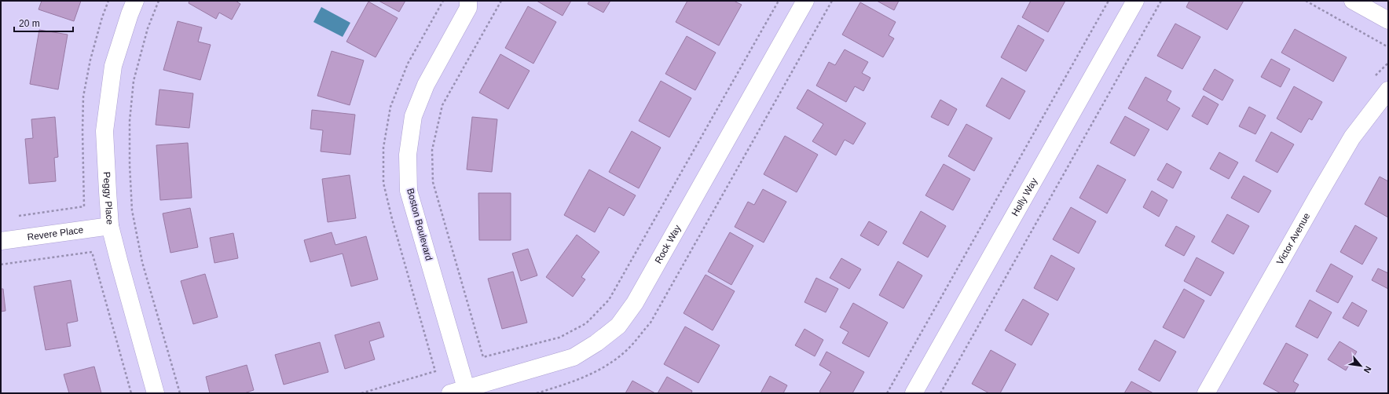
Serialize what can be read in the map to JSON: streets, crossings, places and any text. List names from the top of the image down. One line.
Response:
{"streets":{"street":["Holly Way","Peggy Place","Boston Boulevard","Revere Place","Victor Avenue","Rock Way"]},"crossings":[["Peggy Place","Revere Place"],["Boston Boulevard","Rock Way"]],"scale_bar":"20 m","north":"bottom right"}
